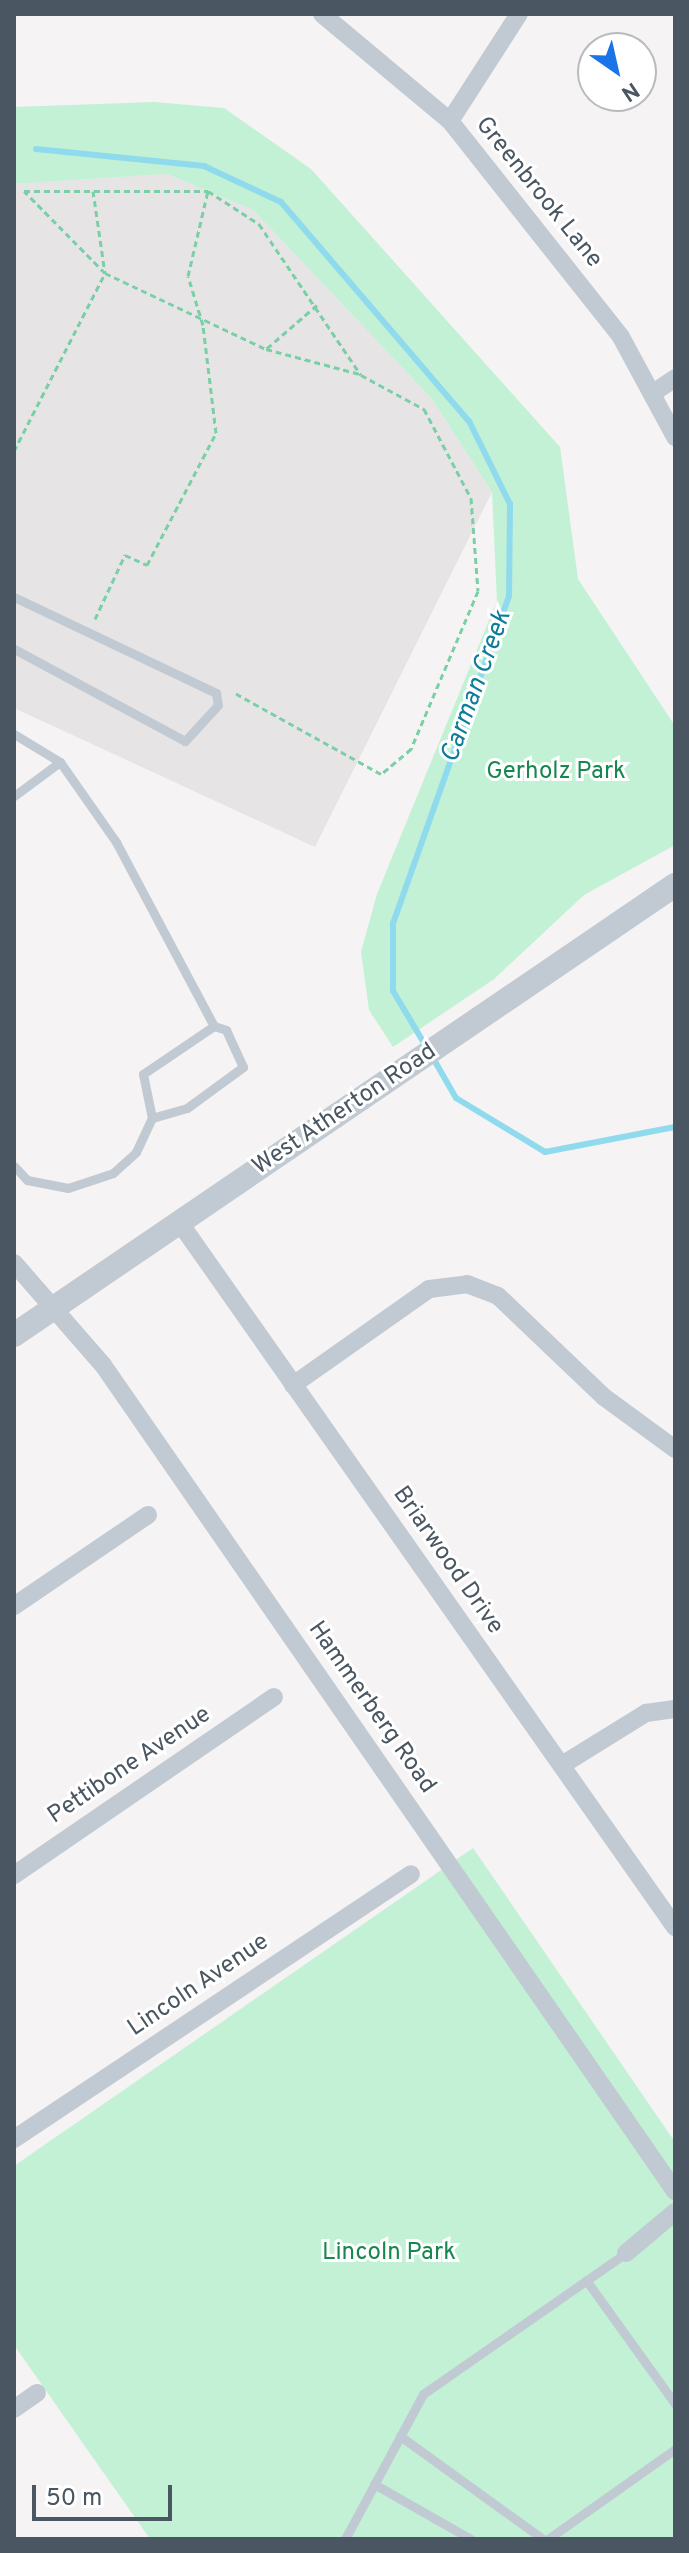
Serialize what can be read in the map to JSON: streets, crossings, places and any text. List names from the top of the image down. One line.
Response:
{"streets":{"street":["Greenbrook Lane","West Atherton Road","Briarwood Drive","Hammerberg Road","Pettibone Avenue","Lincoln Avenue"]},"crossings":[["West Atherton Road","Briarwood Drive"],["West Atherton Road","Hammerberg Road"]],"water":["Carman Creek"],"parks":["Gerholz Park","Lincoln Park"],"scale_bar":"50 m","north":"bottom right"}
